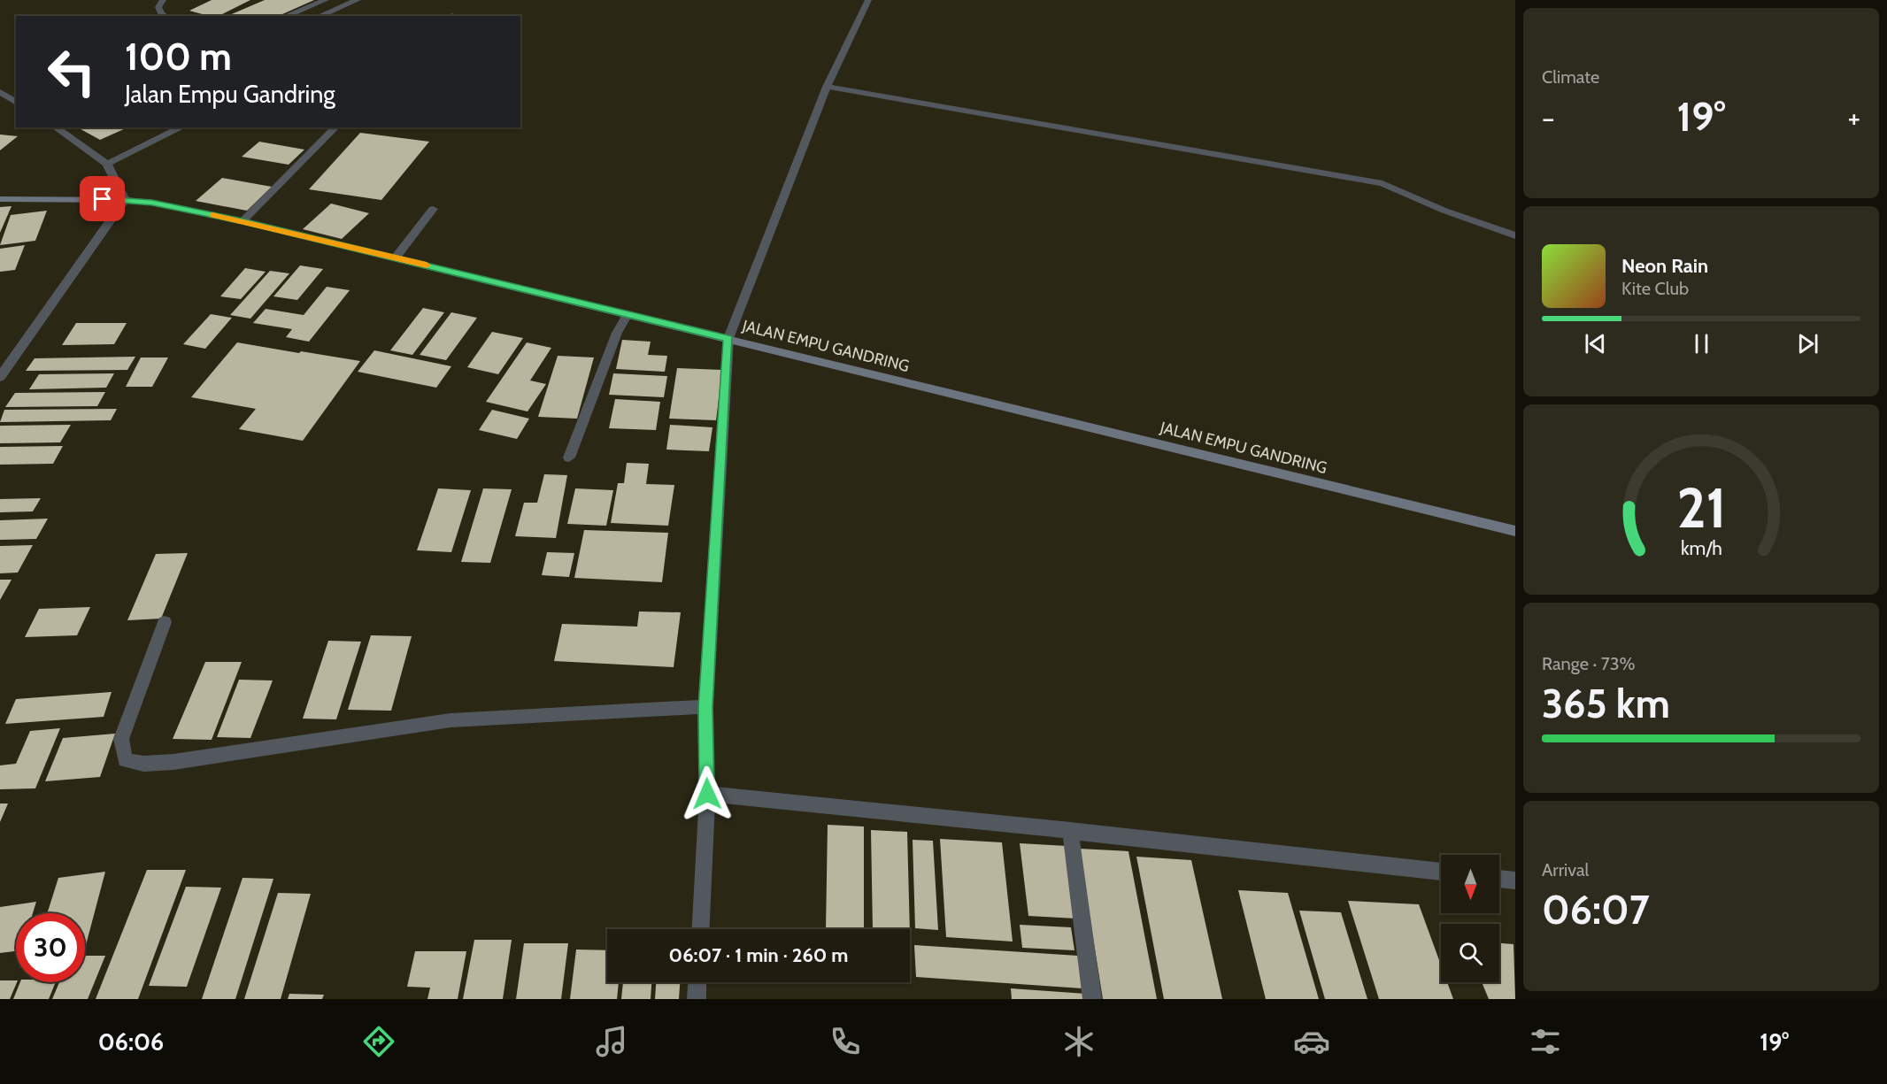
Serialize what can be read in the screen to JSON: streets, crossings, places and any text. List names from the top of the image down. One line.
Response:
{"streets":{"main road":["JALAN EMPU GANDRING"]},"north":"bottom","page":{"tile":["Climate",["Range · 73%","365 km"],["Arrival","06:07"]],"turn":["100 m","Jalan Empu Gandring"],"heat":["−","19°","+"],"song":["Neon Rain","Kite Club"],"limit":"30","trip":"06:07 · 1 min · 260 m","tabs":["06:06","19°"],"gauge":["21","km/h"]}}
